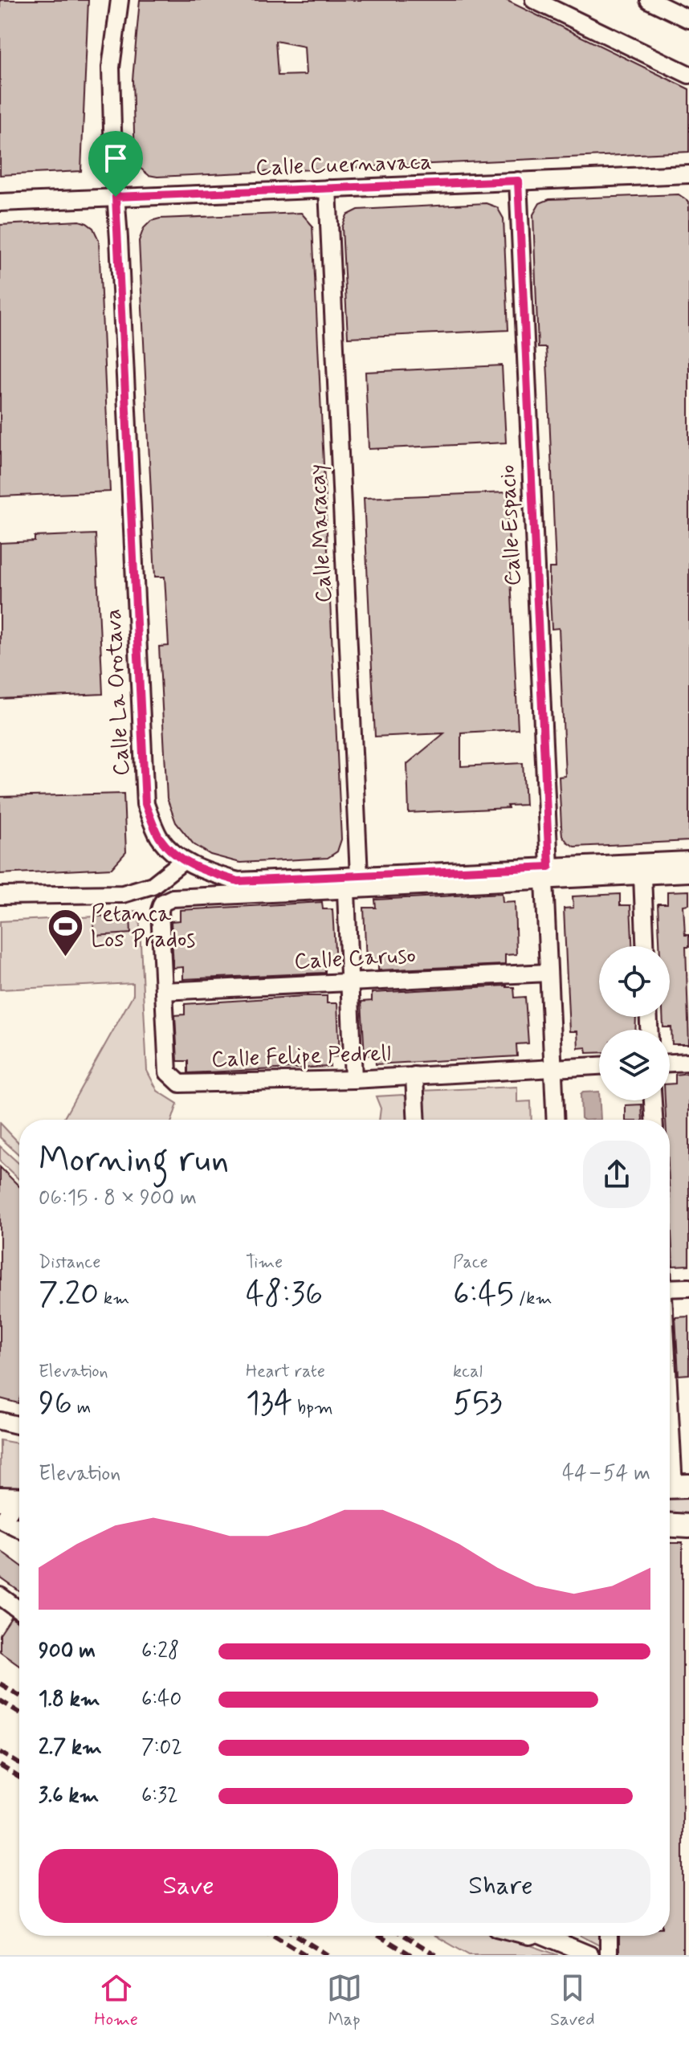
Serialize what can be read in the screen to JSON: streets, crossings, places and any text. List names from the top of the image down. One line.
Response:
{"streets":{"street":["Calle Cuernavaca","Calle Espacio","Calle Maracay","Calle La Orotava","Calle Caruso","Calle Felipe Pedrell"]},"crossings":[["Calle Cuernavaca","Calle Espacio"],["Calle Cuernavaca","Calle Maracay"],["Calle Cuernavaca","Calle La Orotava"],["Calle Espacio","Calle La Orotava"],["Calle Espacio","Calle Caruso"],["Calle Espacio","Calle Felipe Pedrell"],["Calle Maracay","Calle La Orotava"],["Calle Caruso","Calle Felipe Pedrell"]],"places":{"sports":["Petanca Los Prados"]},"page":{"heading":["Morning run","06:15 · 8 × 900 m"],"stats":[["Distance","7.20 km"],["Time","48:36"],["Pace","6:45 /km"],["Elevation","96 m"],["Heart rate","134 bpm"],["kcal","553"]],"chart":["Elevation","44–54 m"],"list":[{"name":"900 m","note":"6:28"},{"name":"1.8 km","note":"6:40"},{"name":"2.7 km","note":"7:02"},{"name":"3.6 km","note":"6:32"}],"buttons":["Save","Share"],"tabs":["Home","Map","Saved"]}}
